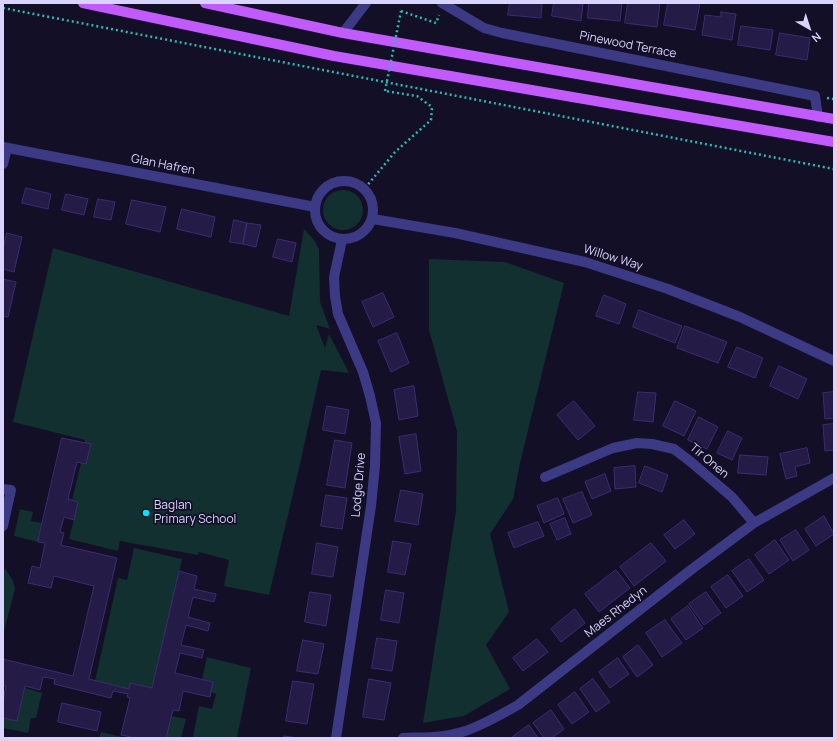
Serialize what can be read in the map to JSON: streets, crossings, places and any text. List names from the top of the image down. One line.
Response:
{"streets":{"street":["Pinewood Terrace","Glan Hafren","Willow Way","Tir Onen","Lodge Drive","Maes Rhedyn"]},"crossings":[["Glan Hafren","Willow Way"],["Glan Hafren","Lodge Drive"],["Willow Way","Lodge Drive"],["Tir Onen","Maes Rhedyn"]],"places":["Baglan Primary School"],"north":"bottom right"}
